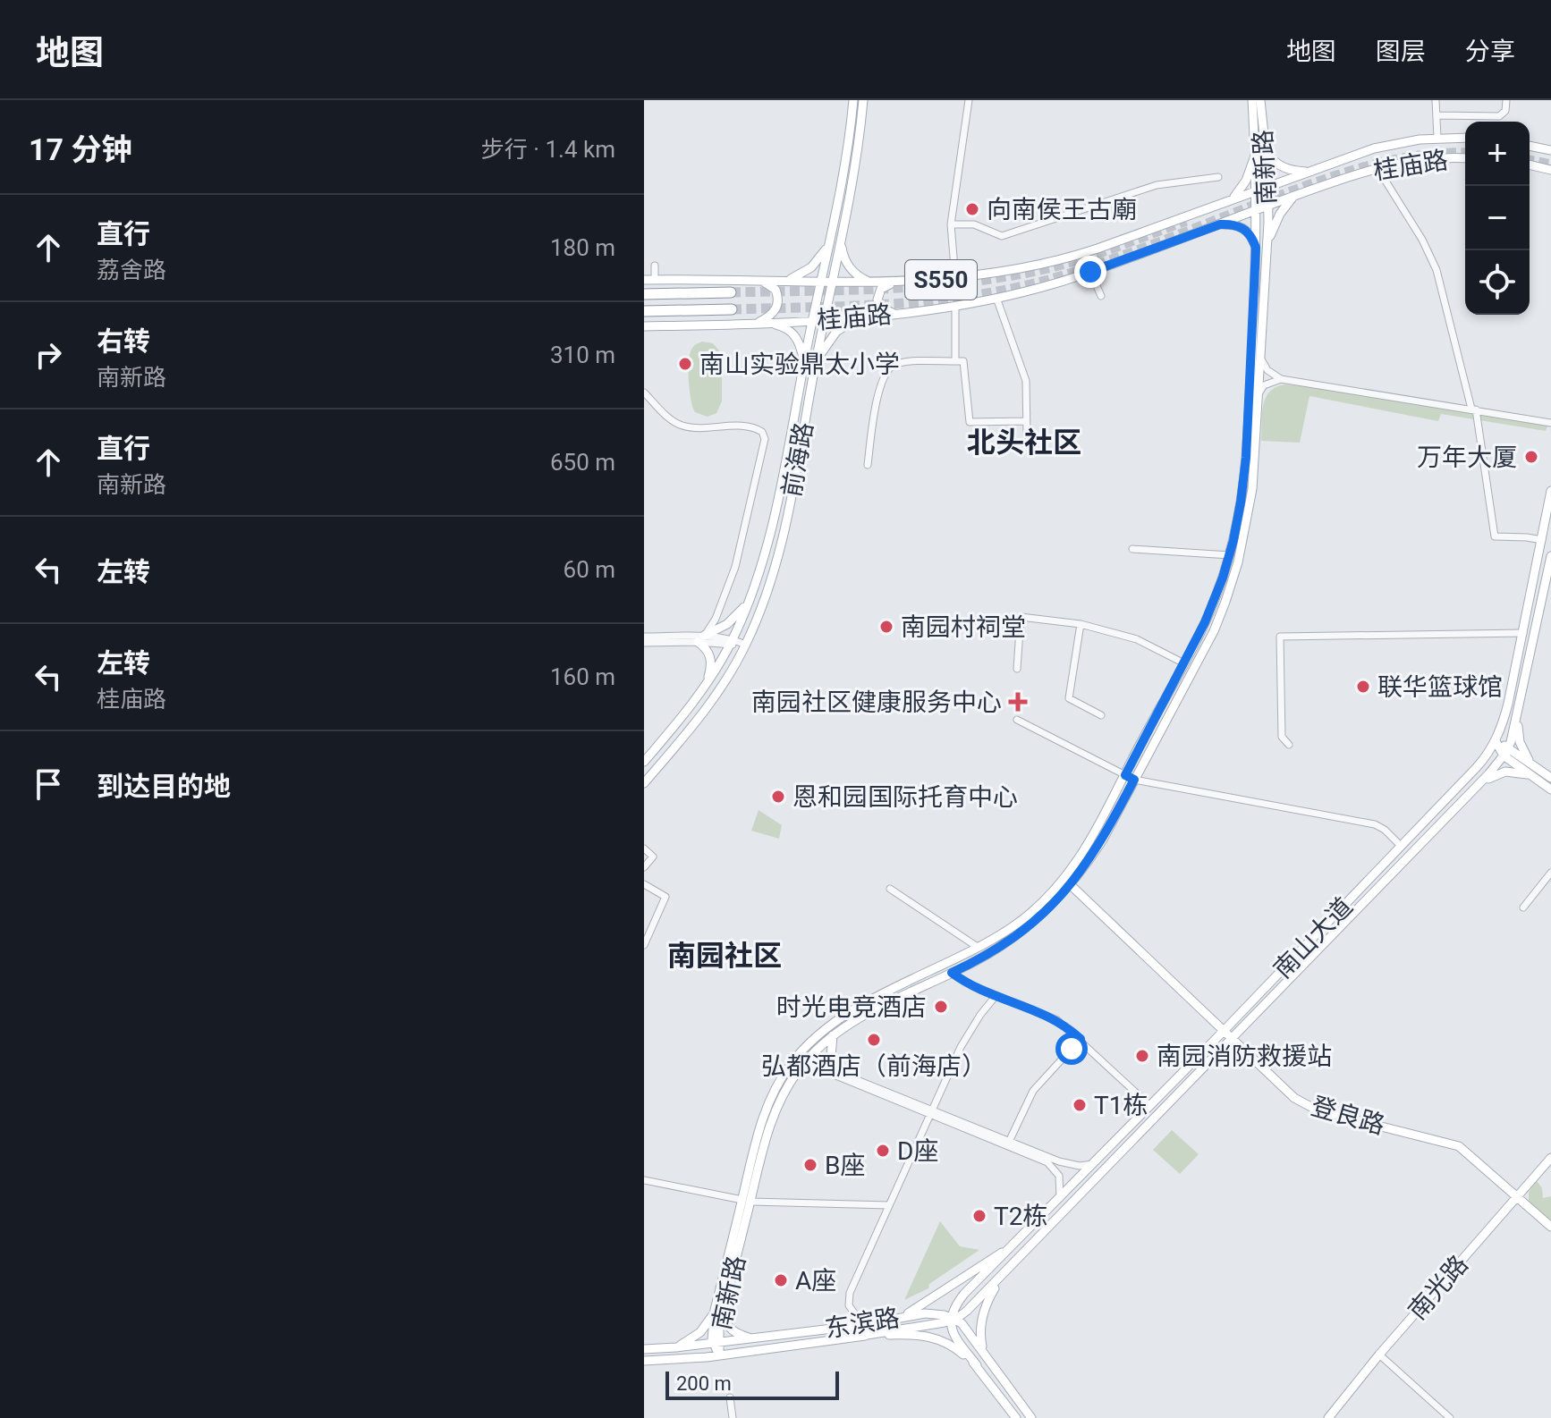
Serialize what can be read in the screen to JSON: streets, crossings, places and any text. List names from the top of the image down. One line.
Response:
{"streets":{"main road":["桂庙路","南新路","S550","前海路","南山大道","登良路","南光路","东滨路"]},"crossings":[["桂庙路","南新路"],["桂庙路","前海路"],["南新路","登良路"],["南新路","东滨路"],["南山大道","登良路"],["南山大道","东滨路"],["登良路","南光路"]],"districts":["北头社区","南园社区"],"places":{"other":["向南侯王古廟","南山实验鼎太小学","万年大厦","南园村祠堂","联华篮球馆","恩和园国际托育中心","时光电竞酒店","弘都酒店（前海店）","南园消防救援站","T1栋","D座","B座","T2栋","A座"],"health":["南园社区健康服务中心"]},"scale_bar":"200 m","page":{"header":"地图","nav":["地图","图层","分享"],"heading":["17 分钟","步行 · 1.4 km"],"map_buttons":["+","−"],"list":[["直行","荔舍路","180 m"],["右转","南新路","310 m"],["直行","南新路","650 m"],["左转","60 m"],["左转","桂庙路","160 m"],"到达目的地"],"scale":"200 m"}}
